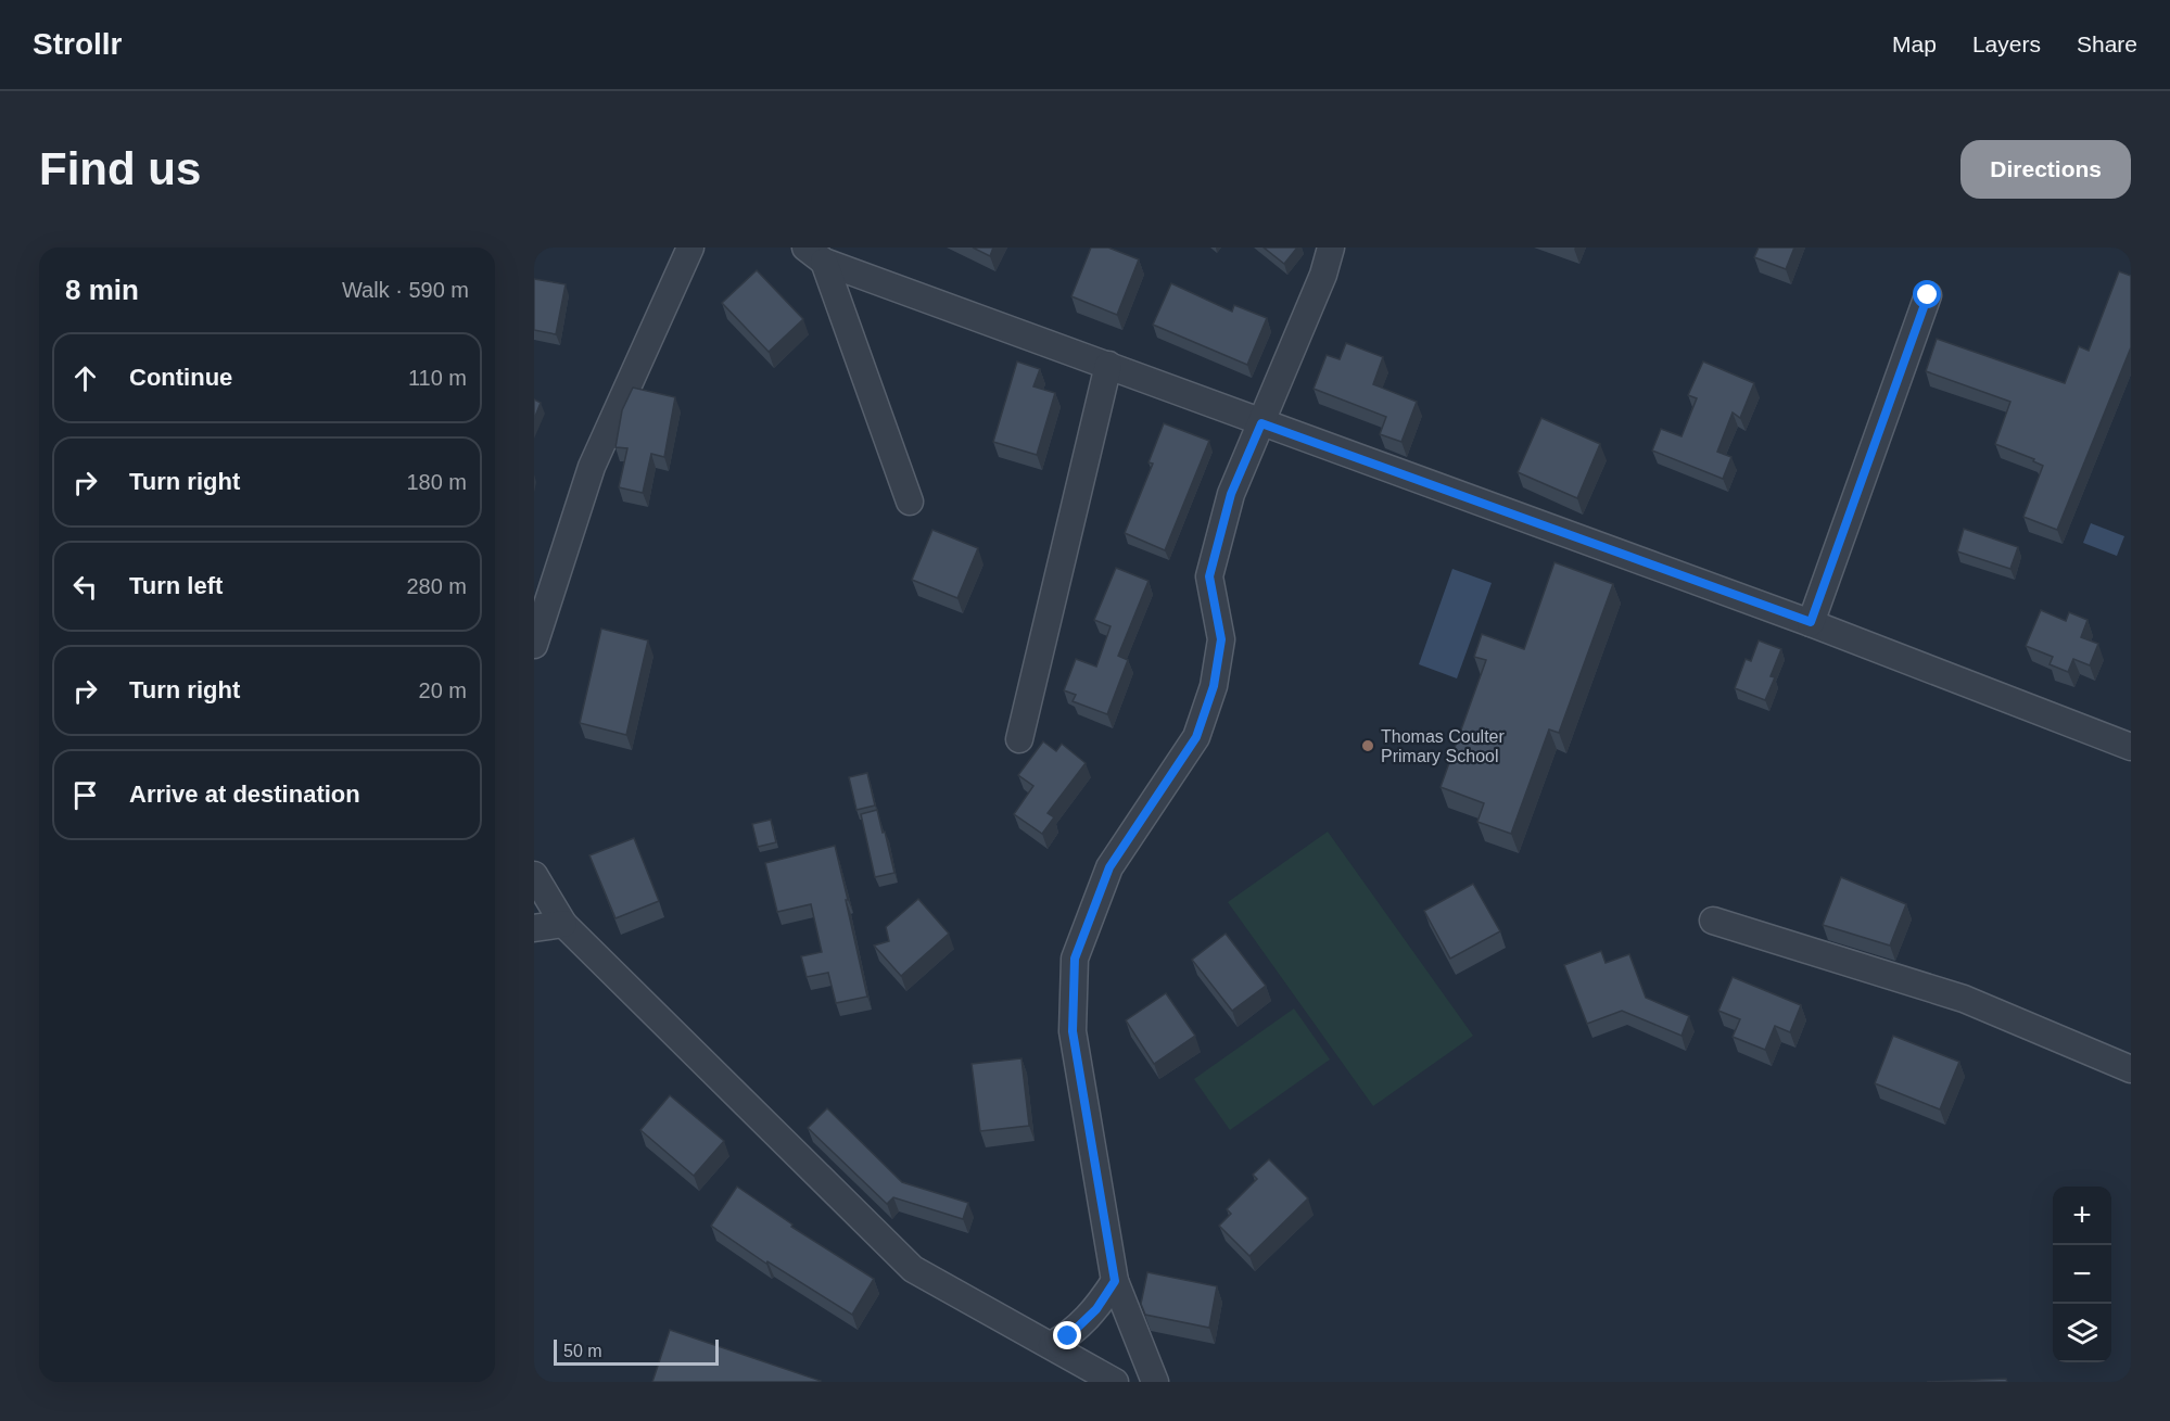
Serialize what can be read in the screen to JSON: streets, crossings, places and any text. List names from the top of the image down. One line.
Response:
{"places":["Thomas Coulter Primary School"],"scale_bar":"50 m","page":{"header":"Strollr","nav":["Map","Layers","Share"],"buttons":"Directions","title":"Find us","heading":["8 min","Walk · 590 m"],"list":[["Continue","110 m"],["Turn right","180 m"],["Turn left","280 m"],["Turn right","20 m"],"Arrive at destination"],"map_buttons":["+","−"],"scale":"50 m"}}
